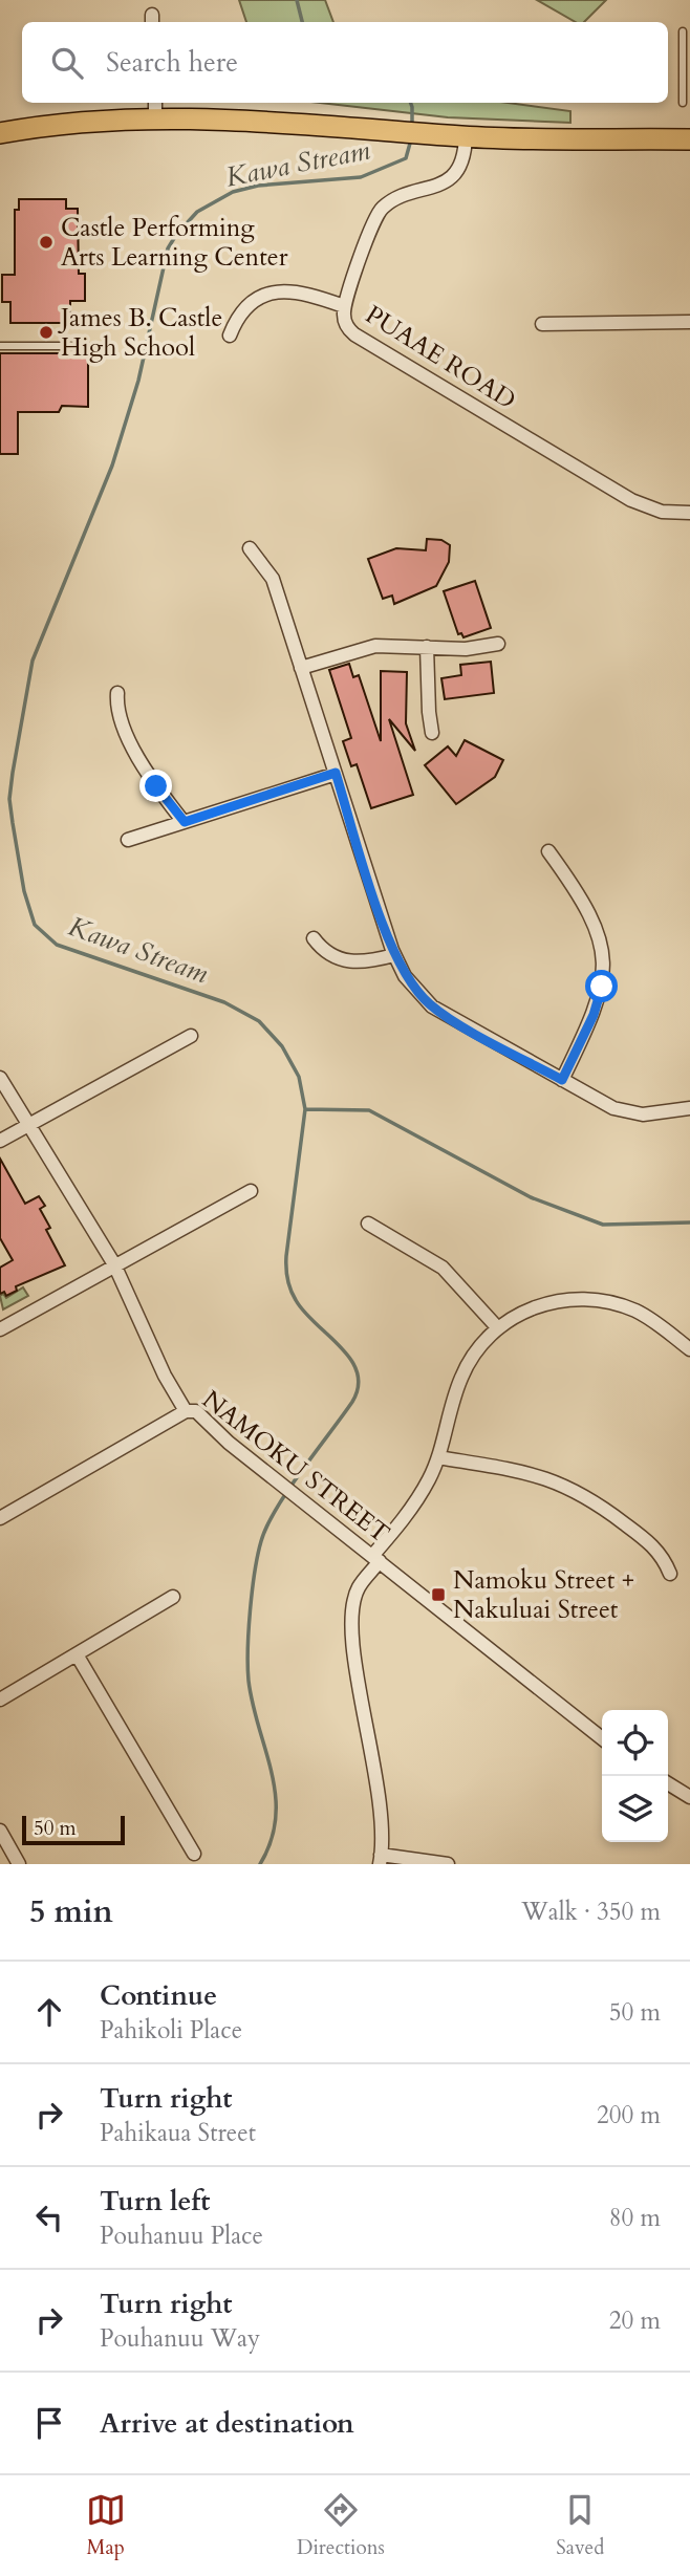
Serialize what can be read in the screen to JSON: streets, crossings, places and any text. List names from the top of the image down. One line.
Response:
{"streets":{"street":["PUAAE ROAD","NAMOKU STREET"]},"water":["Kawa Stream"],"places":{"other":["Castle Performing Arts Learning Center","James B. Castle High School"],"transit":["Namoku Street + Nakuluai Street"]},"scale_bar":"50 m","page":{"search":"Search here","scale":"50 m","heading":["5 min","Walk · 350 m"],"list":[["Continue","Pahikoli Place","50 m"],["Turn right","Pahikaua Street","200 m"],["Turn left","Pouhanuu Place","80 m"],["Turn right","Pouhanuu Way","20 m"],"Arrive at destination"],"nav":["Map","Directions","Saved"]}}
